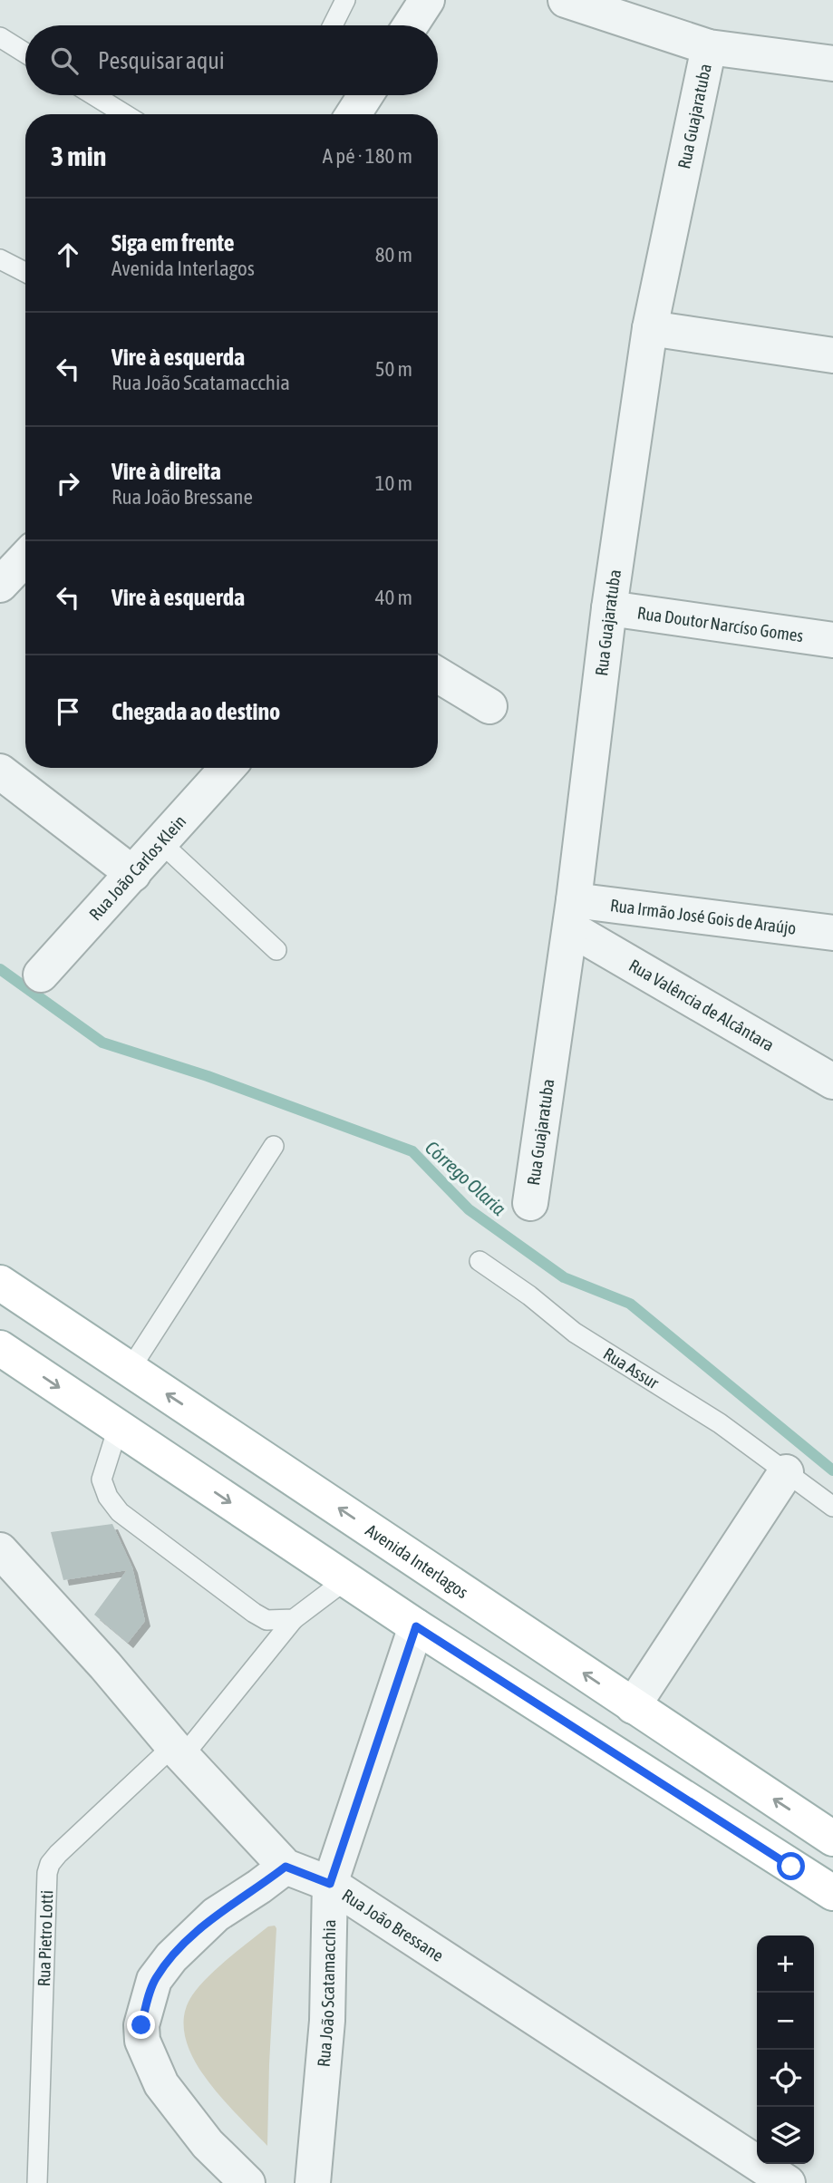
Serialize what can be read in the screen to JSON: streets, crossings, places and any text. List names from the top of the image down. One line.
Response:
{"streets":{"main road":["Avenida Interlagos"],"street":["Rua Guajaratuba","Rua Doutor Narcíso Gomes","Rua João Carlos Klein","Rua Irmão José Gois de Araújo","Rua Valência de Alcântara","Rua João Bressane","Rua João Scatamacchia"],"lane":["Rua Assur","Rua Pietro Lotti"]},"crossings":[["Rua Guajaratuba","Rua Doutor Narcíso Gomes"],["Rua Guajaratuba","Rua Irmão José Gois de Araújo"],["Rua Guajaratuba","Rua Valência de Alcântara"],["Rua Irmão José Gois de Araújo","Rua Valência de Alcântara"],["Rua João Bressane","Rua Pietro Lotti"],["Rua João Bressane","Rua João Scatamacchia"]],"water":["Córrego Olaria"],"page":{"search":"Pesquisar aqui","heading":["3 min","A pé · 180 m"],"list":[["Siga em frente","Avenida Interlagos","80 m"],["Vire à esquerda","Rua João Scatamacchia","50 m"],["Vire à direita","Rua João Bressane","10 m"],["Vire à esquerda","40 m"],"Chegada ao destino"],"map_buttons":["+","−"]}}
